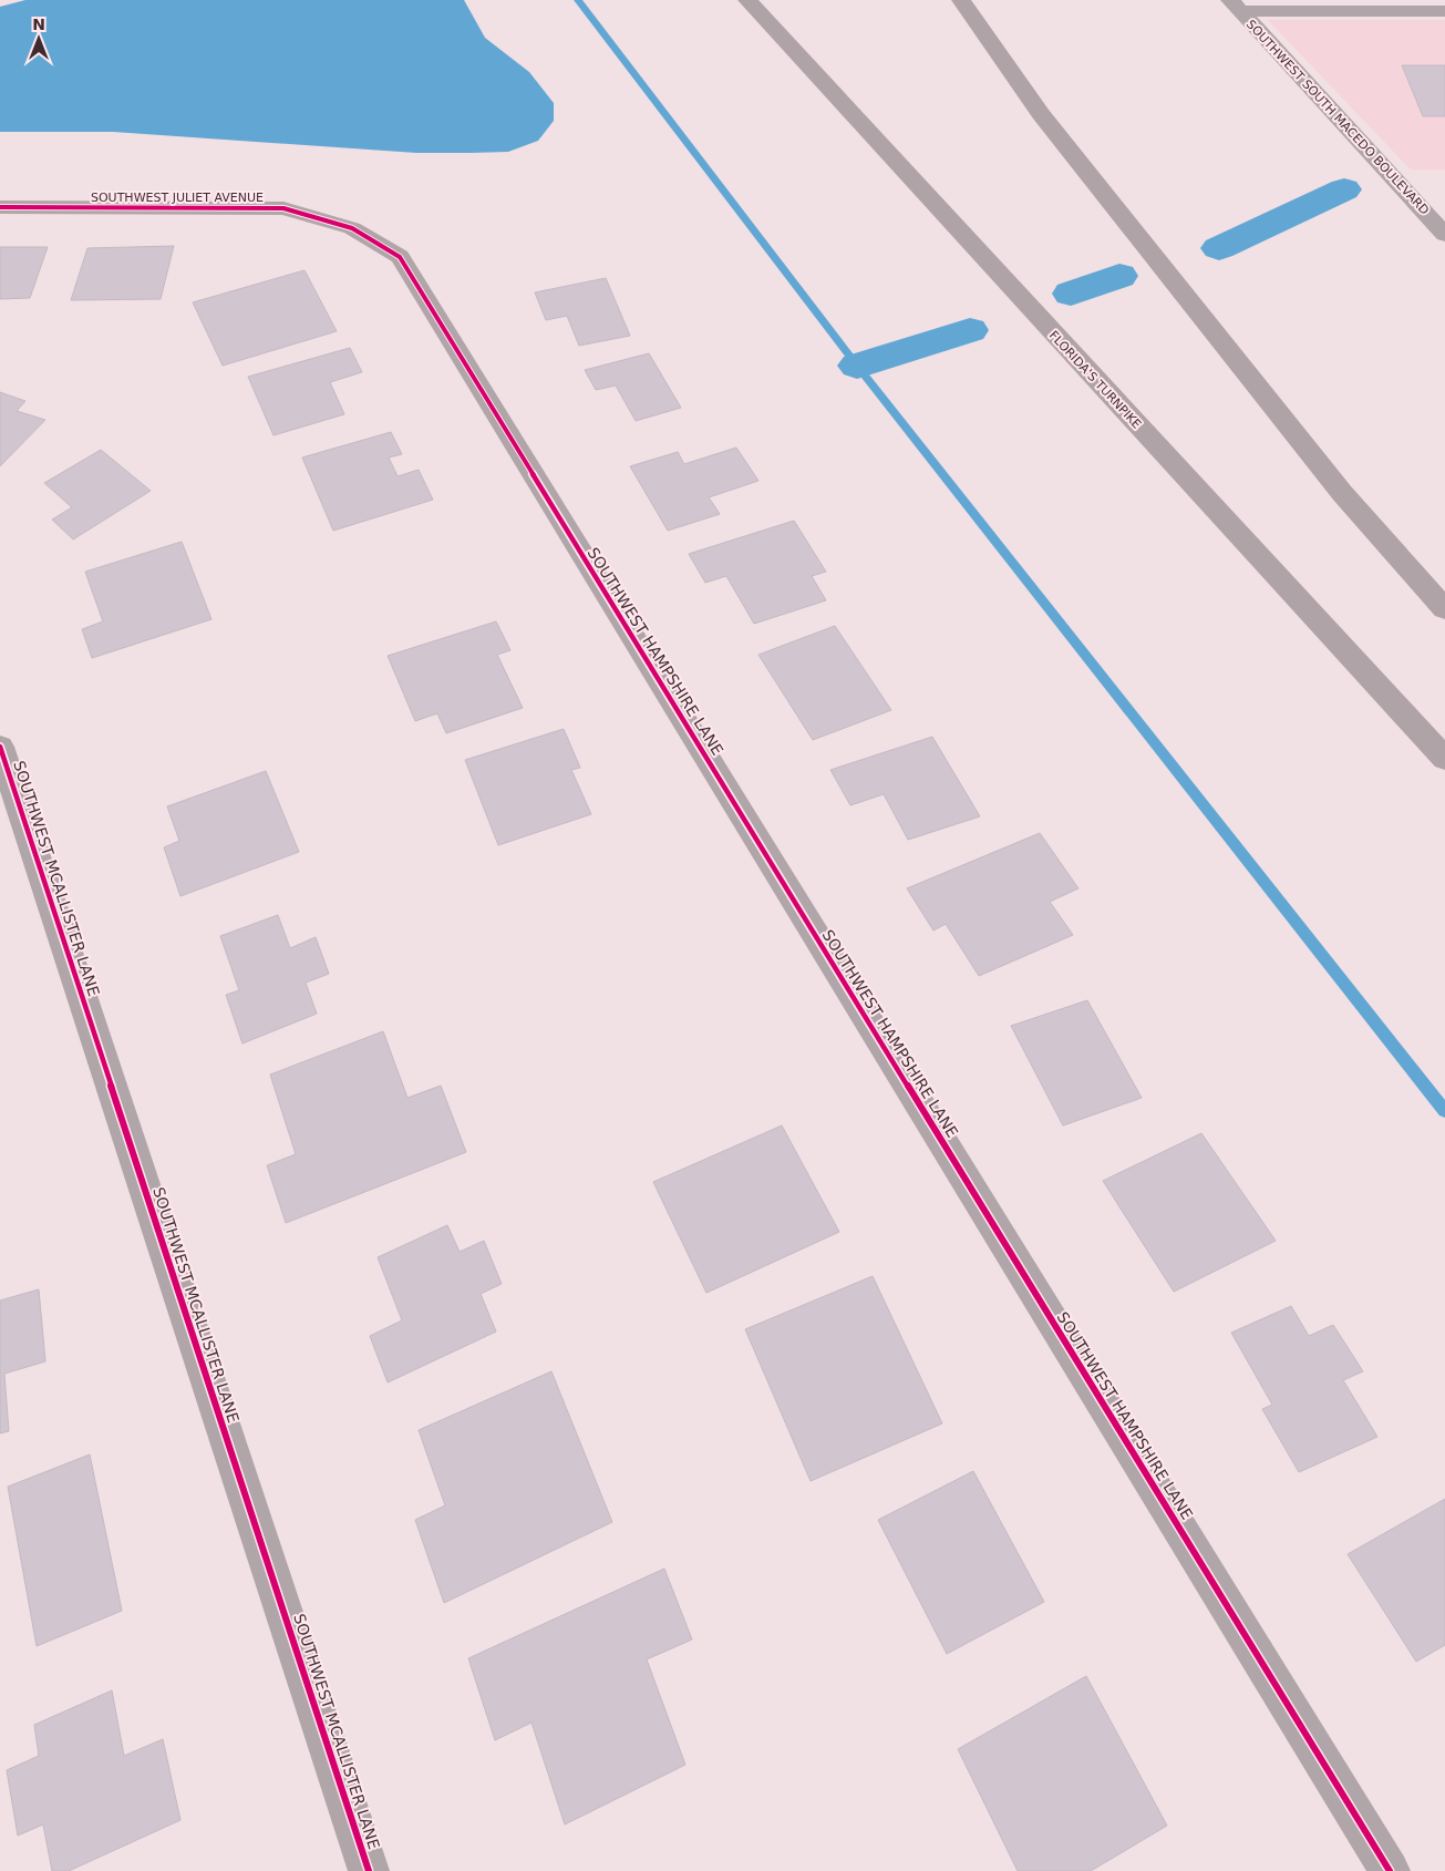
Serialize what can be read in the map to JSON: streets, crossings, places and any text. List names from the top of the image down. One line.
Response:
{"streets":{"highway":["FLORIDA'S TURNPIKE"],"street":["SOUTHWEST SOUTH MACEDO BOULEVARD","SOUTHWEST JULIET AVENUE","SOUTHWEST HAMPSHIRE LANE","SOUTHWEST MCALLISTER LANE"]},"crossings":[["SOUTHWEST JULIET AVENUE","SOUTHWEST HAMPSHIRE LANE"]],"north":"top"}
